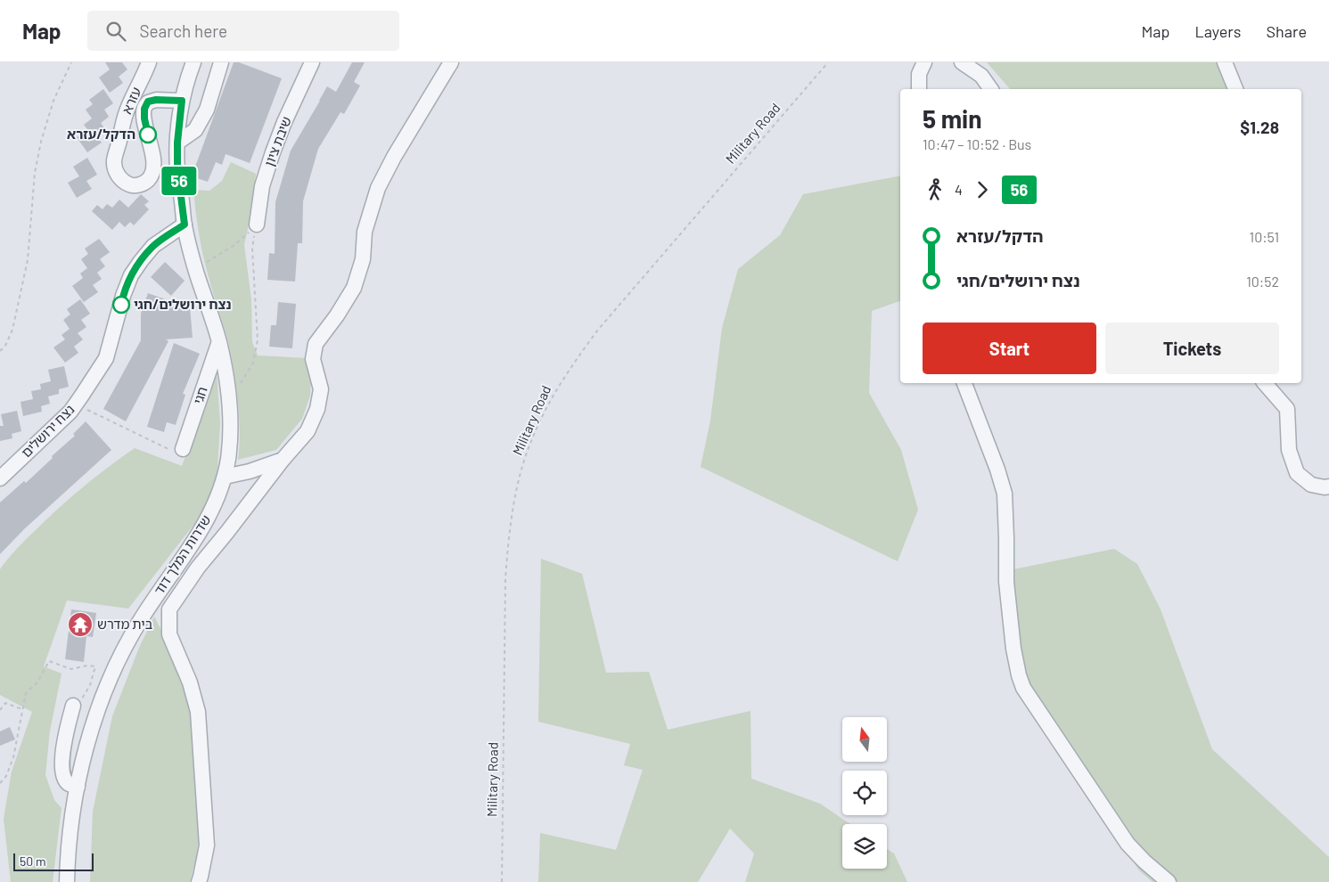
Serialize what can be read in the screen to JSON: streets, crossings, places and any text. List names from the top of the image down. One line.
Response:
{"streets":{"street":["עזרא","שיבת ציון","חגי","נצח ירושלים","שדרות המלך דוד"],"path":["Military Road"]},"crossings":[["עזרא","שדרות המלך דוד"],["חגי","שדרות המלך דוד"],["נצח ירושלים","שדרות המלך דוד"]],"places":{"other":["הדקל/עזרא","נצח ירושלים/חגי"],"temple":["בית מדרש"]},"lines":["bus line 56"],"scale_bar":"50 m","north":"top","page":{"header":"Map","search":"Search here","nav":["Map","Layers","Share"],"on_map":"56","heading":["5 min","10:47 – 10:52 · Bus","$1.28"],"legs":["4","56"],"list":[{"name":"הדקל/עזרא","value":"10:51"},{"name":"נצח ירושלים/חגי","value":"10:52"}],"buttons":["Start","Tickets"],"scale":"50 m"}}
